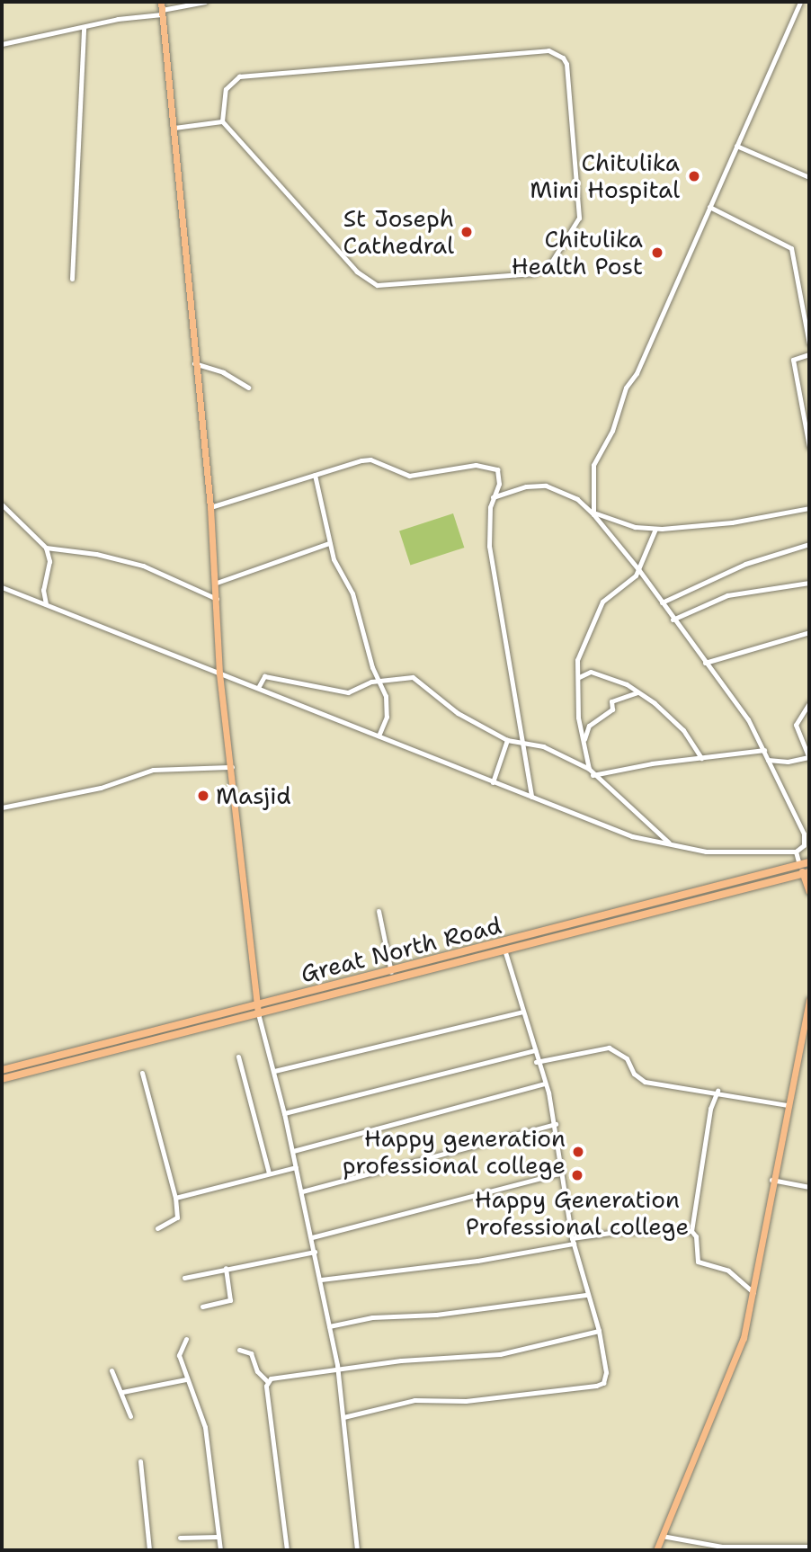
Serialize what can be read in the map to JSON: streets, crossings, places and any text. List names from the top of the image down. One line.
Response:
{"streets":{"highway":["Great North Road"]},"places":["Chitulika Mini Hospital","St Joseph Cathedral","Chitulika Health Post","Masjid","Happy generation professional college","Happy Generation Professional college"]}
